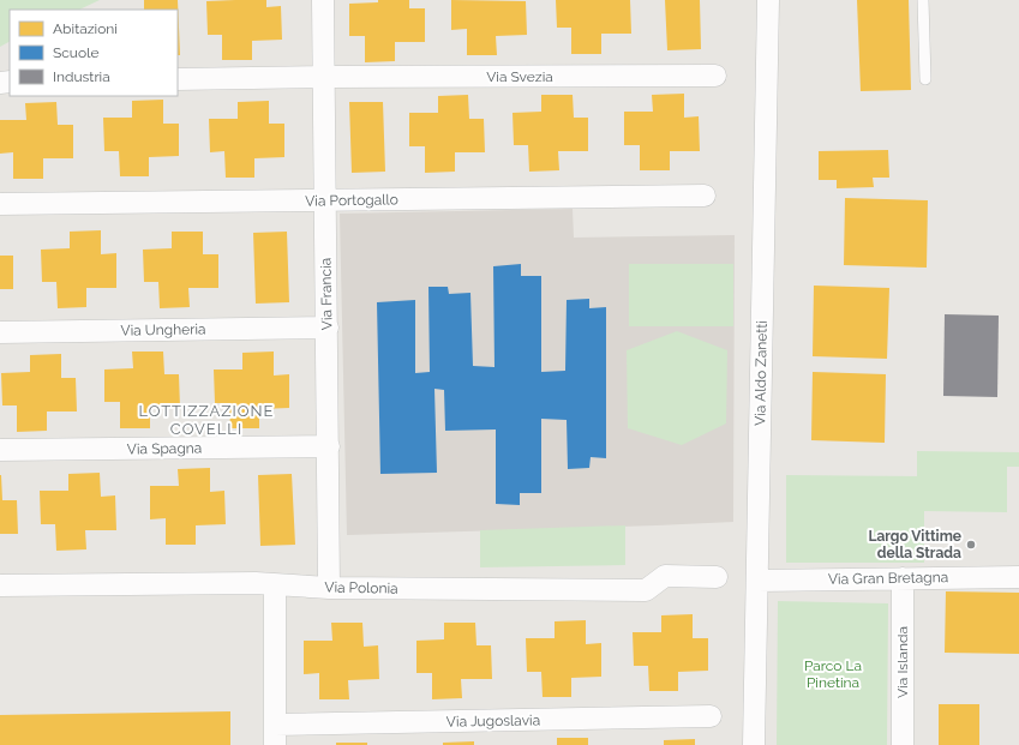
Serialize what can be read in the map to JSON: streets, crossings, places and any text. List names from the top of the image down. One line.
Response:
{"streets":{"street":["Via Svezia","Via Portogallo","Via Francia","Via Ungheria","Via Aldo Zanetti","Via Spagna","Via Gran Bretagna","Via Polonia","Via Islanda","Via Jugoslavia"]},"crossings":[["Via Svezia","Via Francia"],["Via Portogallo","Via Francia"],["Via Francia","Via Ungheria"],["Via Francia","Via Spagna"],["Via Francia","Via Polonia"],["Via Aldo Zanetti","Via Gran Bretagna"],["Via Gran Bretagna","Via Islanda"]],"districts":["LOTTIZZAZIONE COVELLI"],"parks":["Parco La Pinetina"],"places":["Largo Vittime della Strada"],"legend":["Abitazioni","Scuole","Industria"]}
